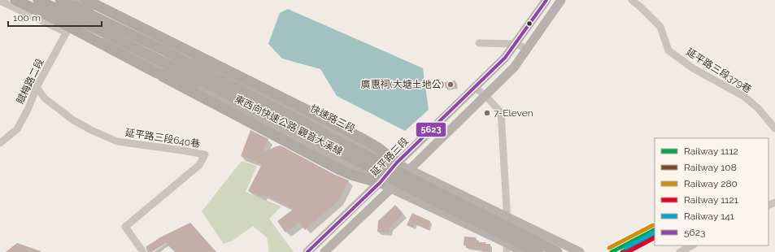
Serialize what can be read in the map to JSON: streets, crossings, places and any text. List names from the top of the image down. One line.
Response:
{"streets":{"highway":["東西向快速公路 觀音大溪線"],"main road":["快速路三段","延平路三段"],"street":["延平路三段379巷","賦梅路二段","延平路三段640巷"]},"crossings":[["賦梅路二段","延平路三段640巷"],["快速路三段","延平路三段"]],"places":["廣惠祠(大塘土地公)","7-Eleven"],"lines":["transit line 5623","rail line 280","rail line 1112","rail line 141","rail line 108","rail line 1121"],"legend":["Railway 1112","Railway 108","Railway 280","Railway 1121","Railway 141","5623"],"scale_bar":"100 m"}
